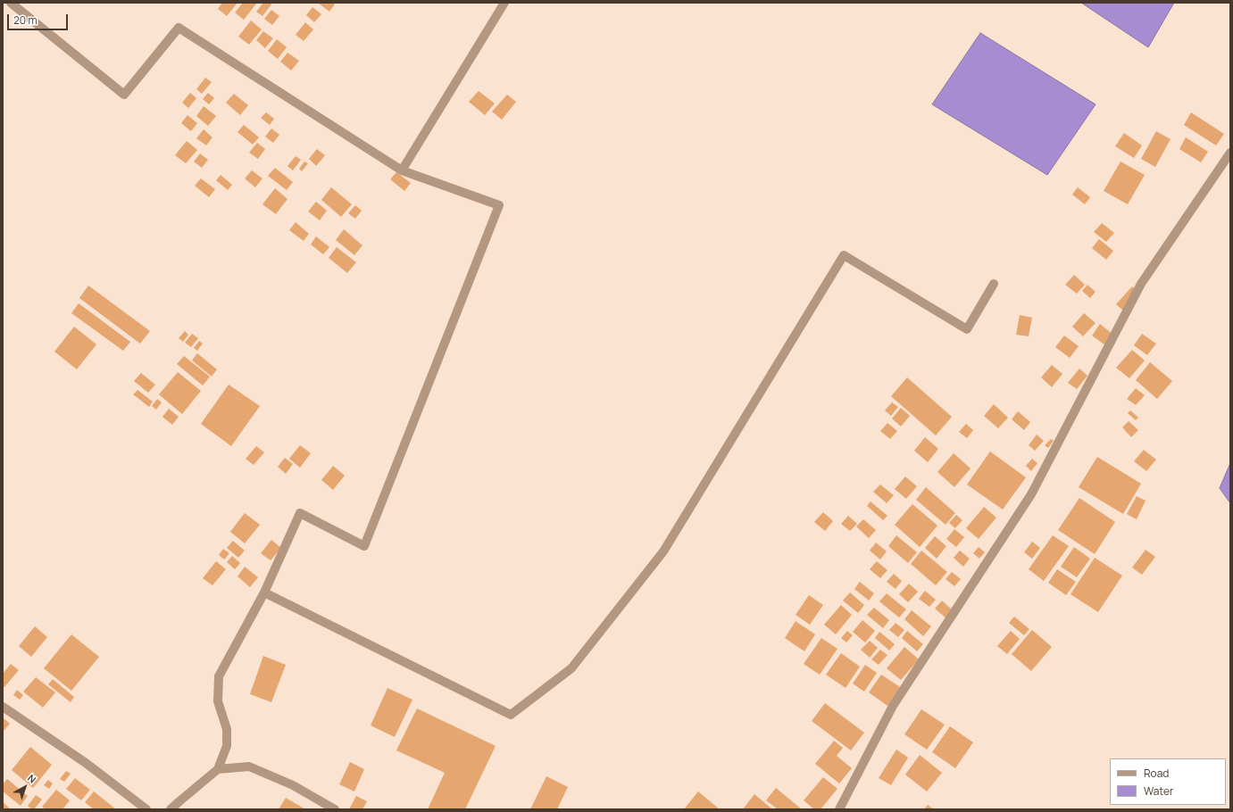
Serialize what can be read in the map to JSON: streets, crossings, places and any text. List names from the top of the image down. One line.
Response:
{"legend":["Road","Water"],"scale_bar":"20 m","north":"top right"}
